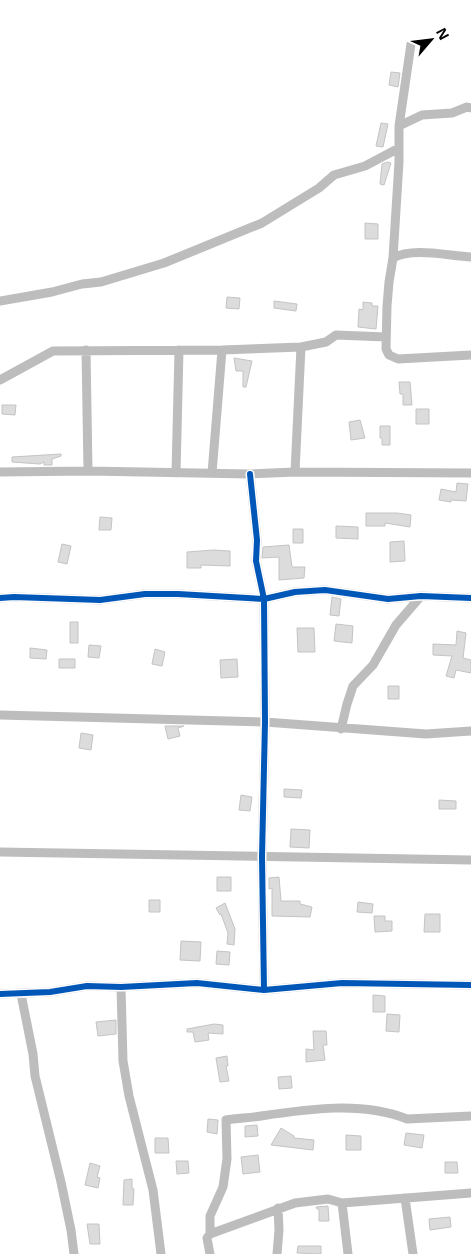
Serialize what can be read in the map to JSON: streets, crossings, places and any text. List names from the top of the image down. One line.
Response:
{"north":"top right"}
